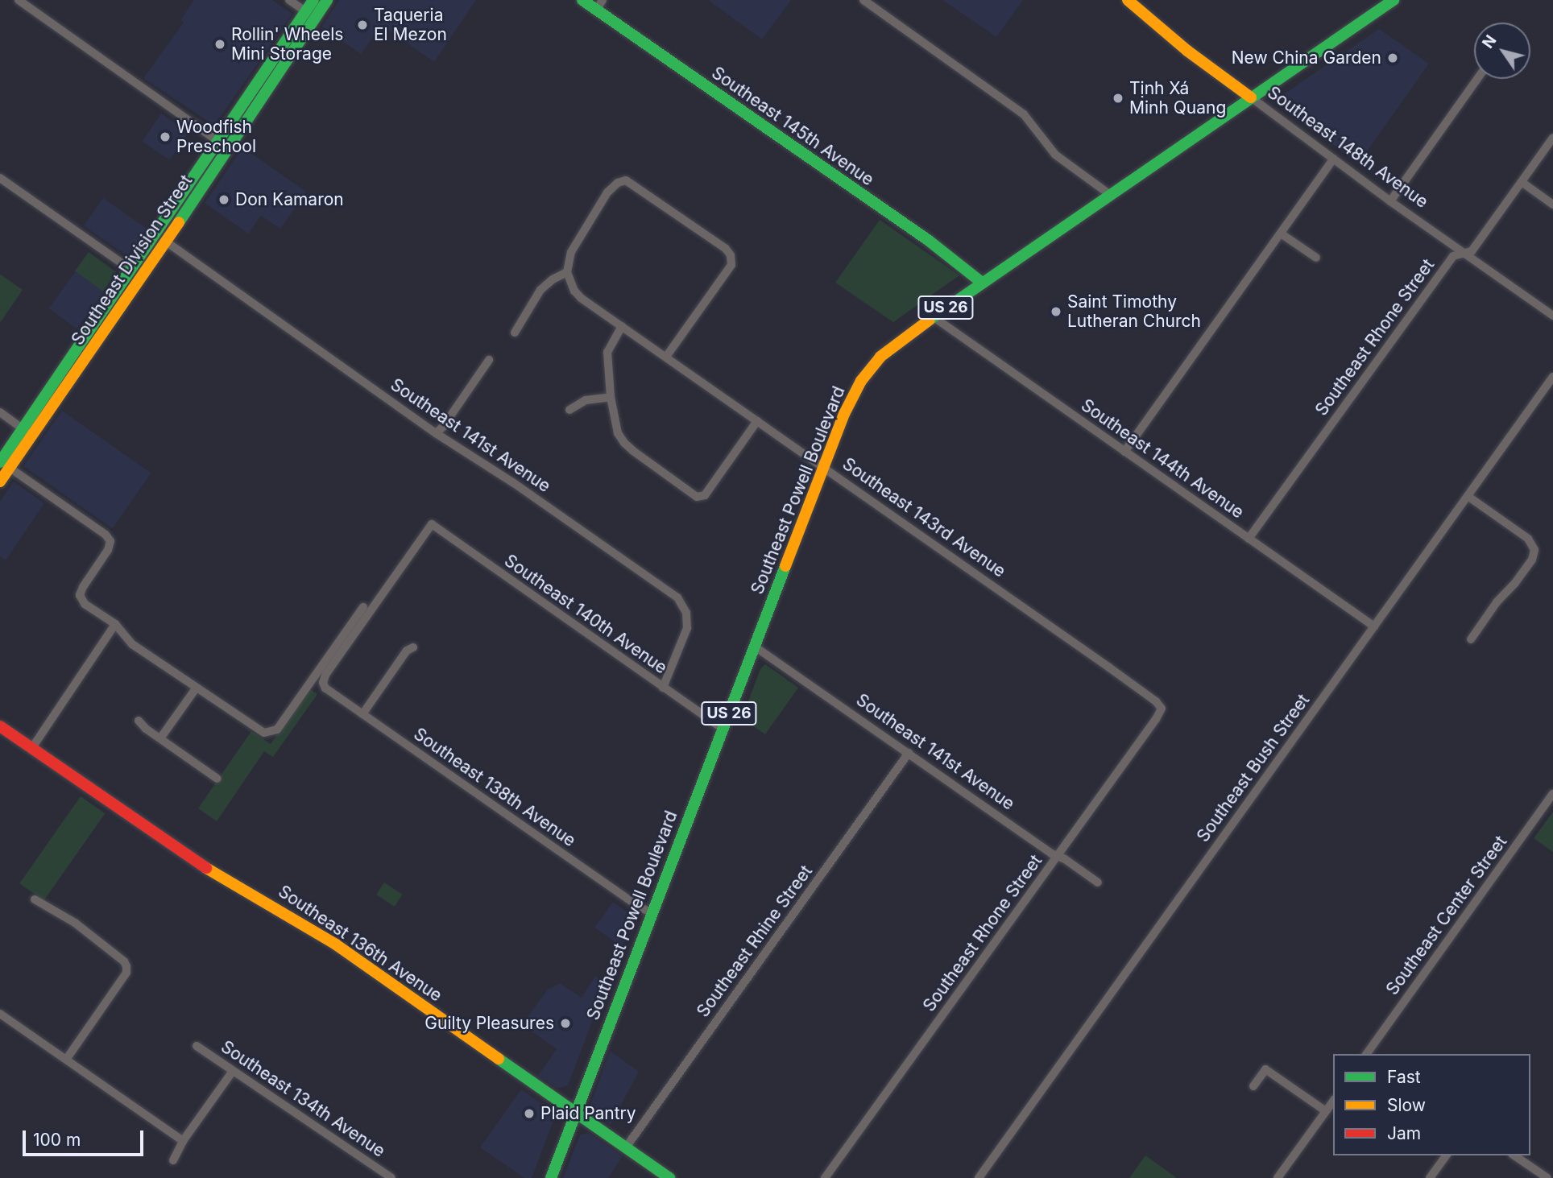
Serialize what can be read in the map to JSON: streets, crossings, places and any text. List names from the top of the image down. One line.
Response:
{"streets":{"main road":["Southeast 145th Avenue","Southeast 148th Avenue","Southeast Division Street","US 26","Southeast Powell Boulevard","Southeast 136th Avenue"],"street":["Southeast Rhone Street","Southeast 141st Avenue","Southeast 144th Avenue","Southeast 143rd Avenue","Southeast 140th Avenue","Southeast Bush Street","Southeast 138th Avenue","Southeast Center Street","Southeast Rhine Street","Southeast 134th Avenue"]},"crossings":[["Southeast 145th Avenue","Southeast Powell Boulevard"],["Southeast 148th Avenue","Southeast Rhone Street"],["Southeast 148th Avenue","Southeast Powell Boulevard"],["Southeast Division Street","Southeast 141st Avenue"],["Southeast Rhone Street","Southeast 141st Avenue"],["Southeast Rhone Street","Southeast 144th Avenue"],["Southeast Rhone Street","Southeast 143rd Avenue"],["Southeast 141st Avenue","Southeast Powell Boulevard"],["Southeast 141st Avenue","Southeast 140th Avenue"],["Southeast 141st Avenue","Southeast Rhine Street"],["Southeast 144th Avenue","Southeast Powell Boulevard"],["Southeast 144th Avenue","Southeast Bush Street"],["Southeast Powell Boulevard","Southeast 143rd Avenue"],["Southeast Powell Boulevard","Southeast 140th Avenue"],["Southeast Powell Boulevard","Southeast 138th Avenue"],["Southeast Powell Boulevard","Southeast 136th Avenue"],["Southeast 140th Avenue","Southeast 138th Avenue"],["Southeast Rhine Street","Southeast 136th Avenue"]],"places":["Taqueria El Mezon","Rollin' Wheels Mini Storage","New China Garden","Tịnh Xá Minh Quang","Woodfish Preschool","Don Kamaron","Saint Timothy Lutheran Church","Guilty Pleasures","Plaid Pantry"],"legend":["Fast","Slow","Jam"],"scale_bar":"100 m","north":"top left"}
